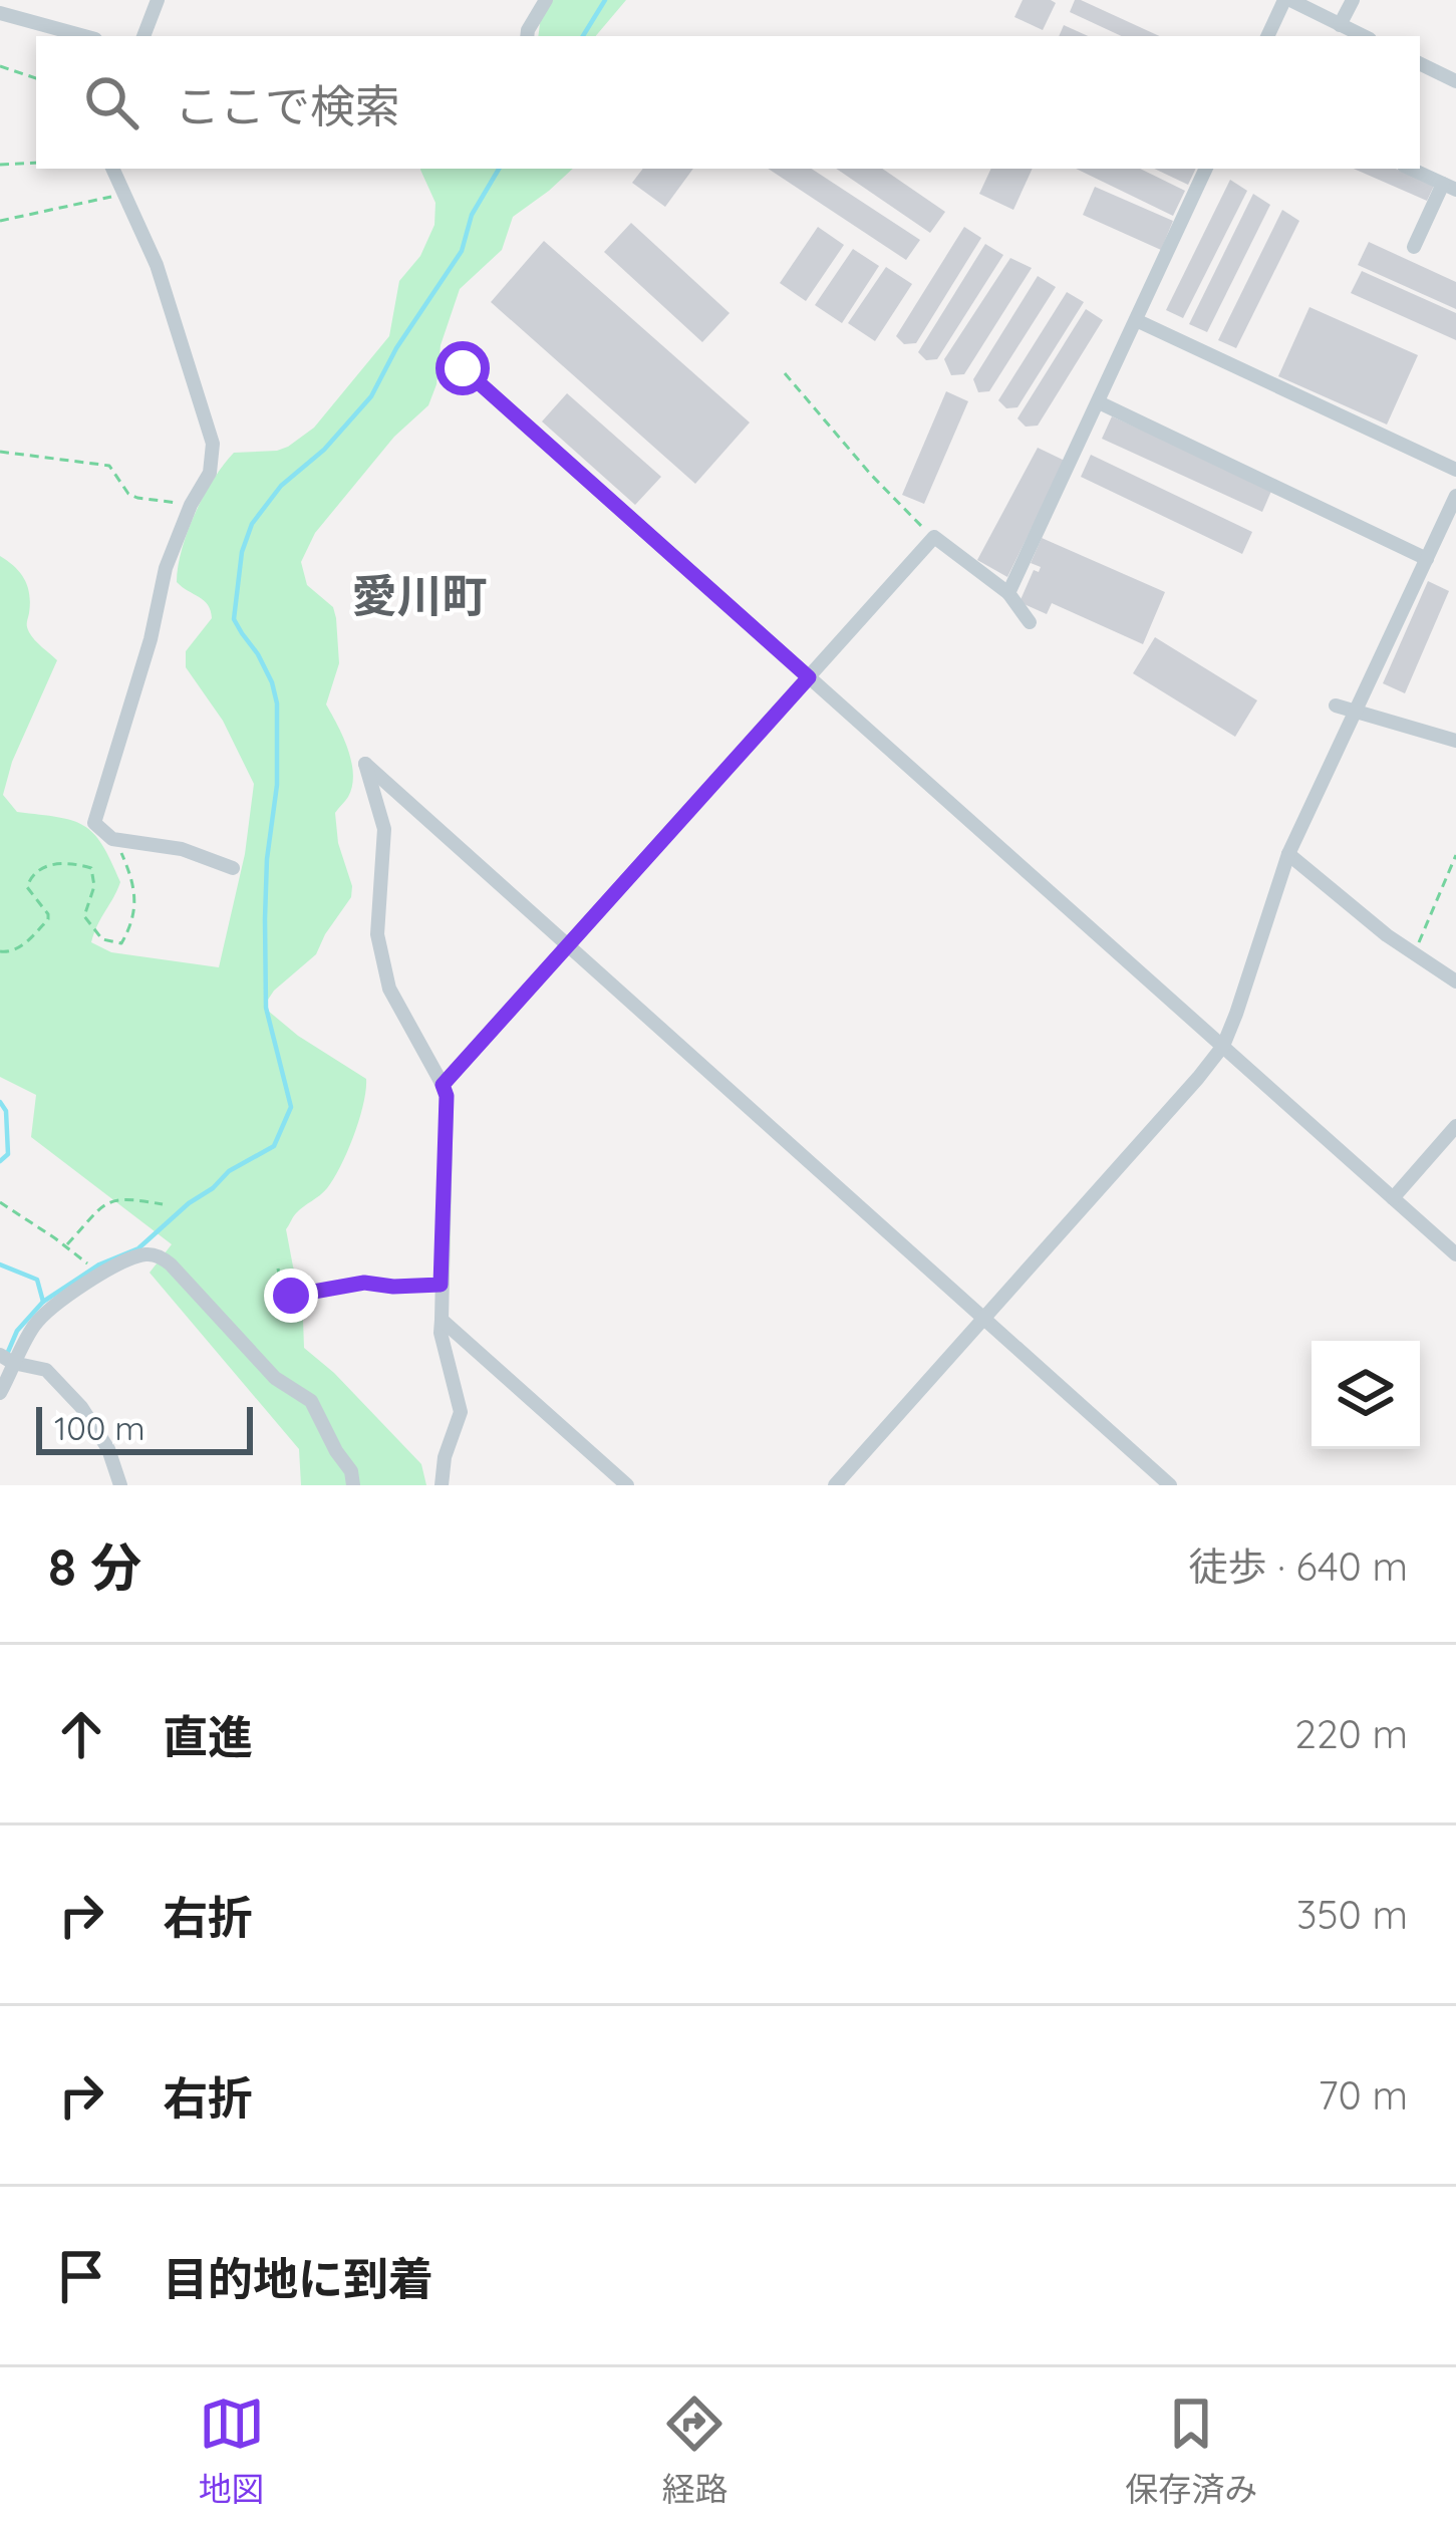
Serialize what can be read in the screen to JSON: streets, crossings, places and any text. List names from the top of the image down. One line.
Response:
{"districts":["愛川町"],"scale_bar":"100 m","page":{"search":"ここで検索","scale":"100 m","heading":["8 分","徒歩 · 640 m"],"list":[["直進","220 m"],["右折","350 m"],["右折","70 m"],"目的地に到着"],"nav":["地図","経路","保存済み"]}}
